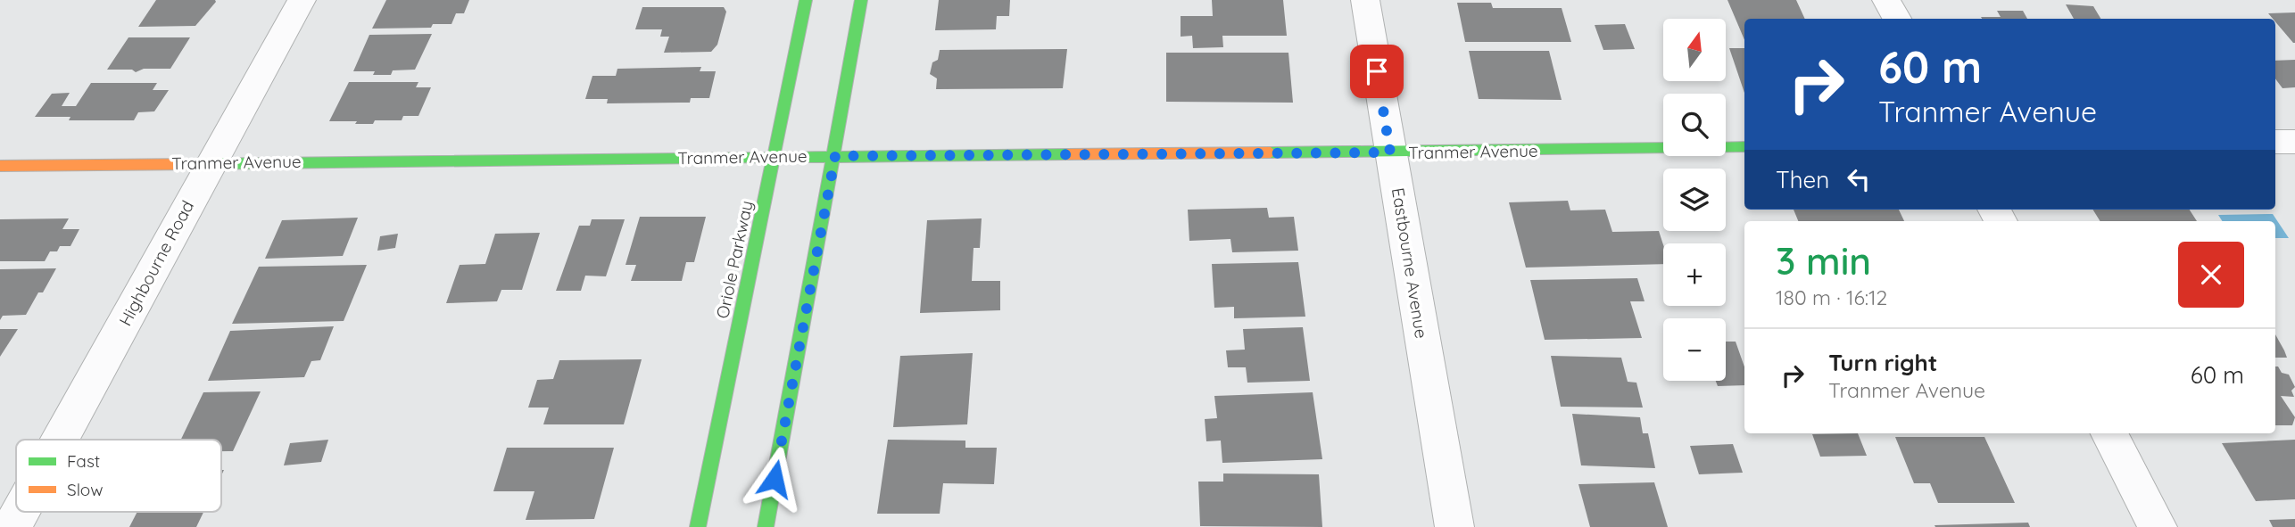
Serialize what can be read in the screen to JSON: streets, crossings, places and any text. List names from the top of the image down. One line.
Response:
{"streets":{"street":["Tranmer Avenue","Oriole Parkway","Highbourne Road","Eastbourne Avenue"]},"crossings":[["Tranmer Avenue","Oriole Parkway"],["Tranmer Avenue","Highbourne Road"],["Tranmer Avenue","Eastbourne Avenue"]],"legend":["Fast","Slow"],"north":"top","page":{"map_buttons":["+","−"],"turn":["60 m","Tranmer Avenue"],"then":"Then","heading":["3 min","180 m · 16:12"],"list":[{"name":"Turn right","note":"Tranmer Avenue","value":"60 m"}]}}
